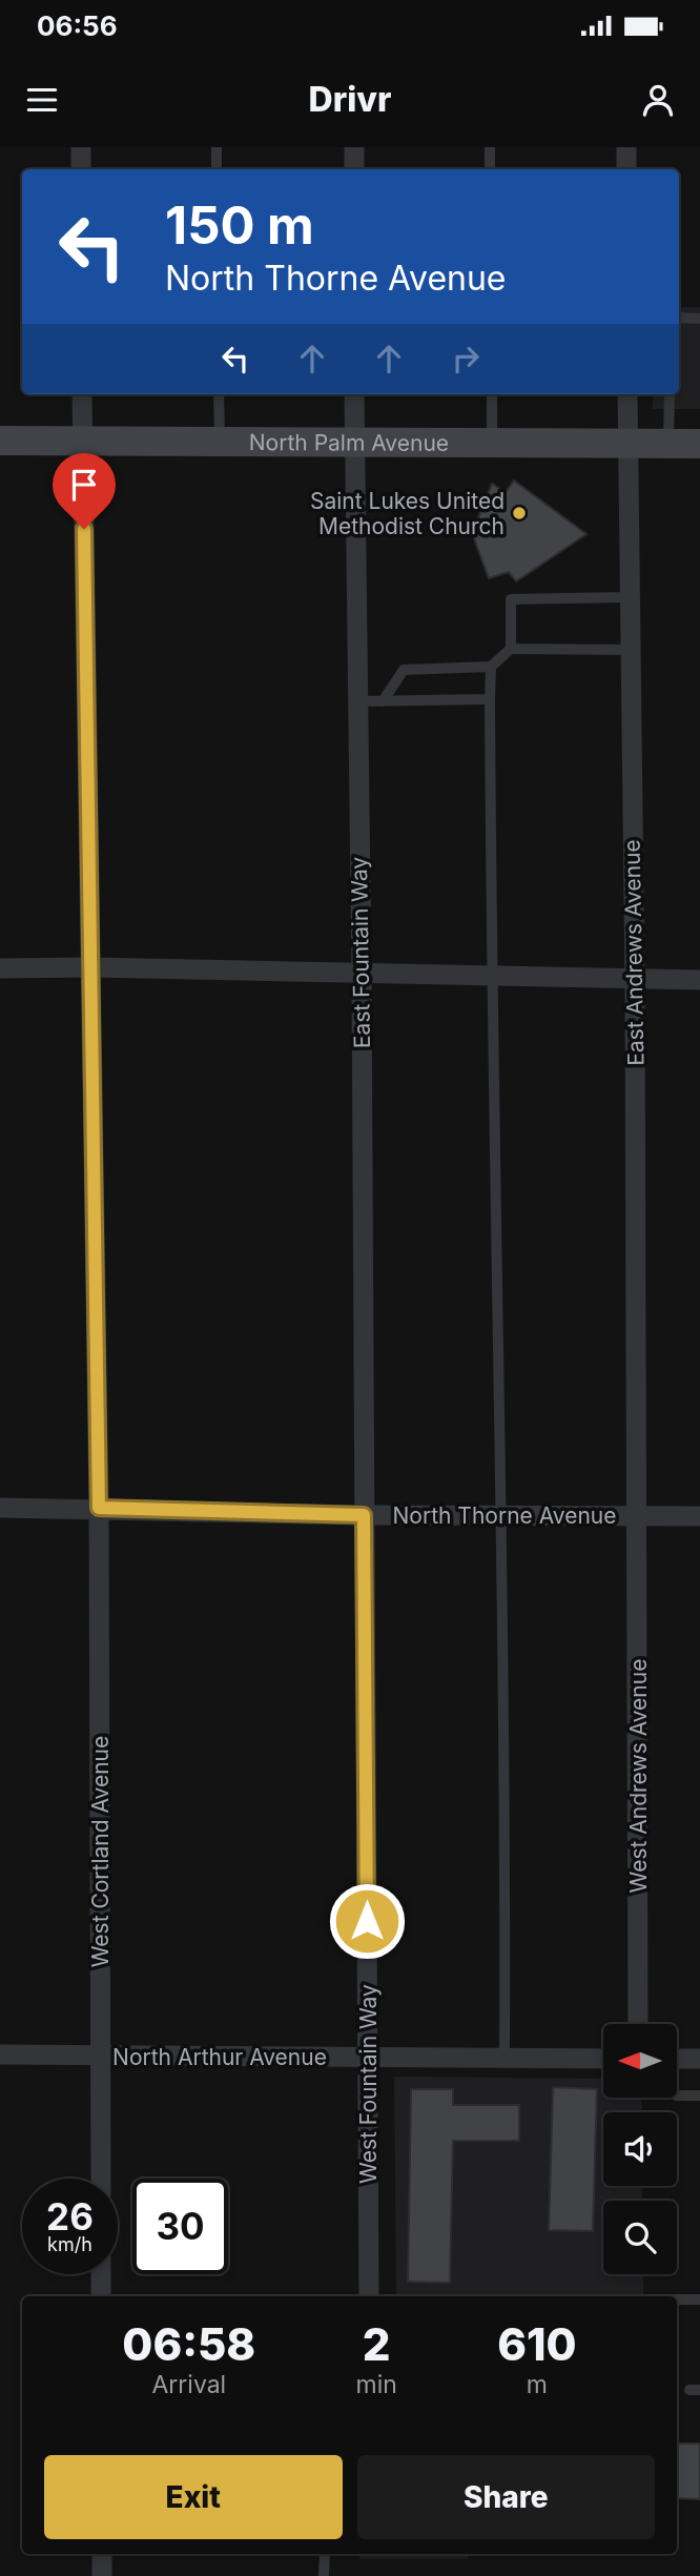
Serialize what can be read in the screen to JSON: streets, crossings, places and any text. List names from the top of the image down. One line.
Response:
{"streets":{"main road":["North Palm Avenue"],"street":["East Fountain Way","East Andrews Avenue","North Thorne Avenue","West Andrews Avenue","West Cortland Avenue","North Arthur Avenue","West Fountain Way"]},"crossings":[["North Palm Avenue","East Fountain Way"],["North Palm Avenue","East Andrews Avenue"],["North Palm Avenue","West Cortland Avenue"],["East Fountain Way","North Thorne Avenue"],["East Fountain Way","West Fountain Way"],["East Andrews Avenue","North Thorne Avenue"],["East Andrews Avenue","West Andrews Avenue"],["North Thorne Avenue","West Andrews Avenue"],["North Thorne Avenue","West Cortland Avenue"],["North Thorne Avenue","West Fountain Way"],["West Cortland Avenue","North Arthur Avenue"],["North Arthur Avenue","West Fountain Way"]],"places":["Saint Lukes United Methodist Church"],"north":"left","page":{"status":"06:56","header":"Drivr","turn":["150 m","North Thorne Avenue"],"speed":"26 km/h","limit":"30","eta":["06:58","Arrival","2","min","610","m"],"buttons":["Exit","Share"]}}
